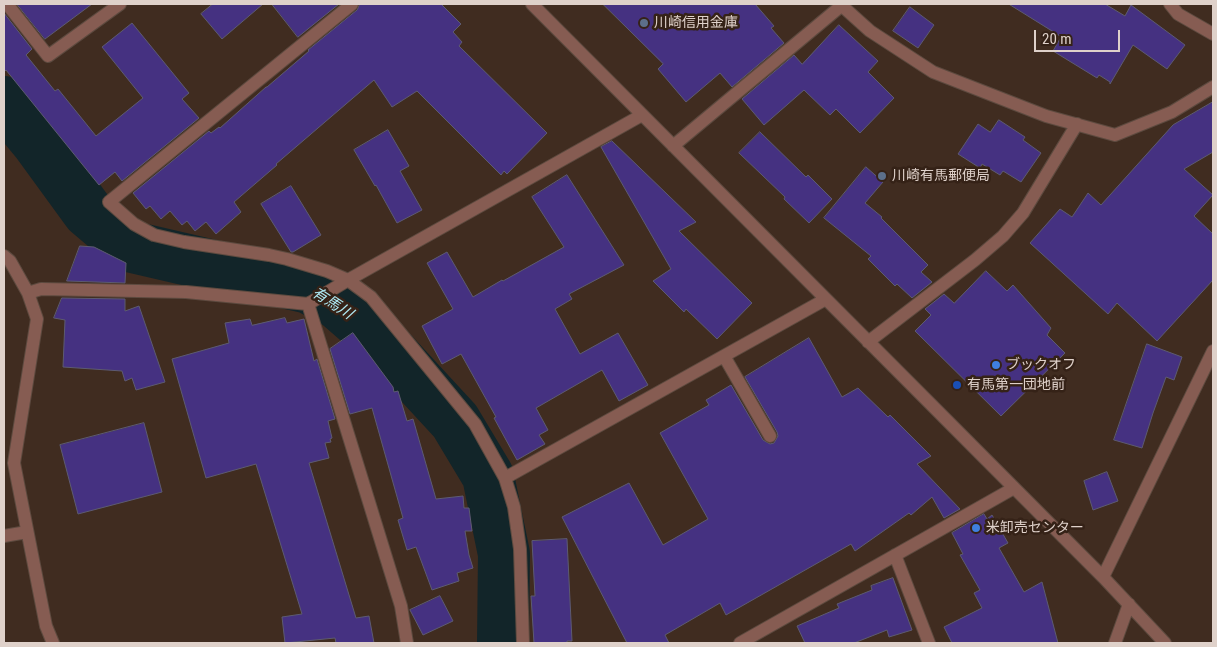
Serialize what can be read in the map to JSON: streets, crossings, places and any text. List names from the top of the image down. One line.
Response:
{"water":["有馬川"],"places":["川崎信用金庫","川崎有馬郵便局","ブックオフ","有馬第一団地前","米卸売センター"],"scale_bar":"20 m"}
